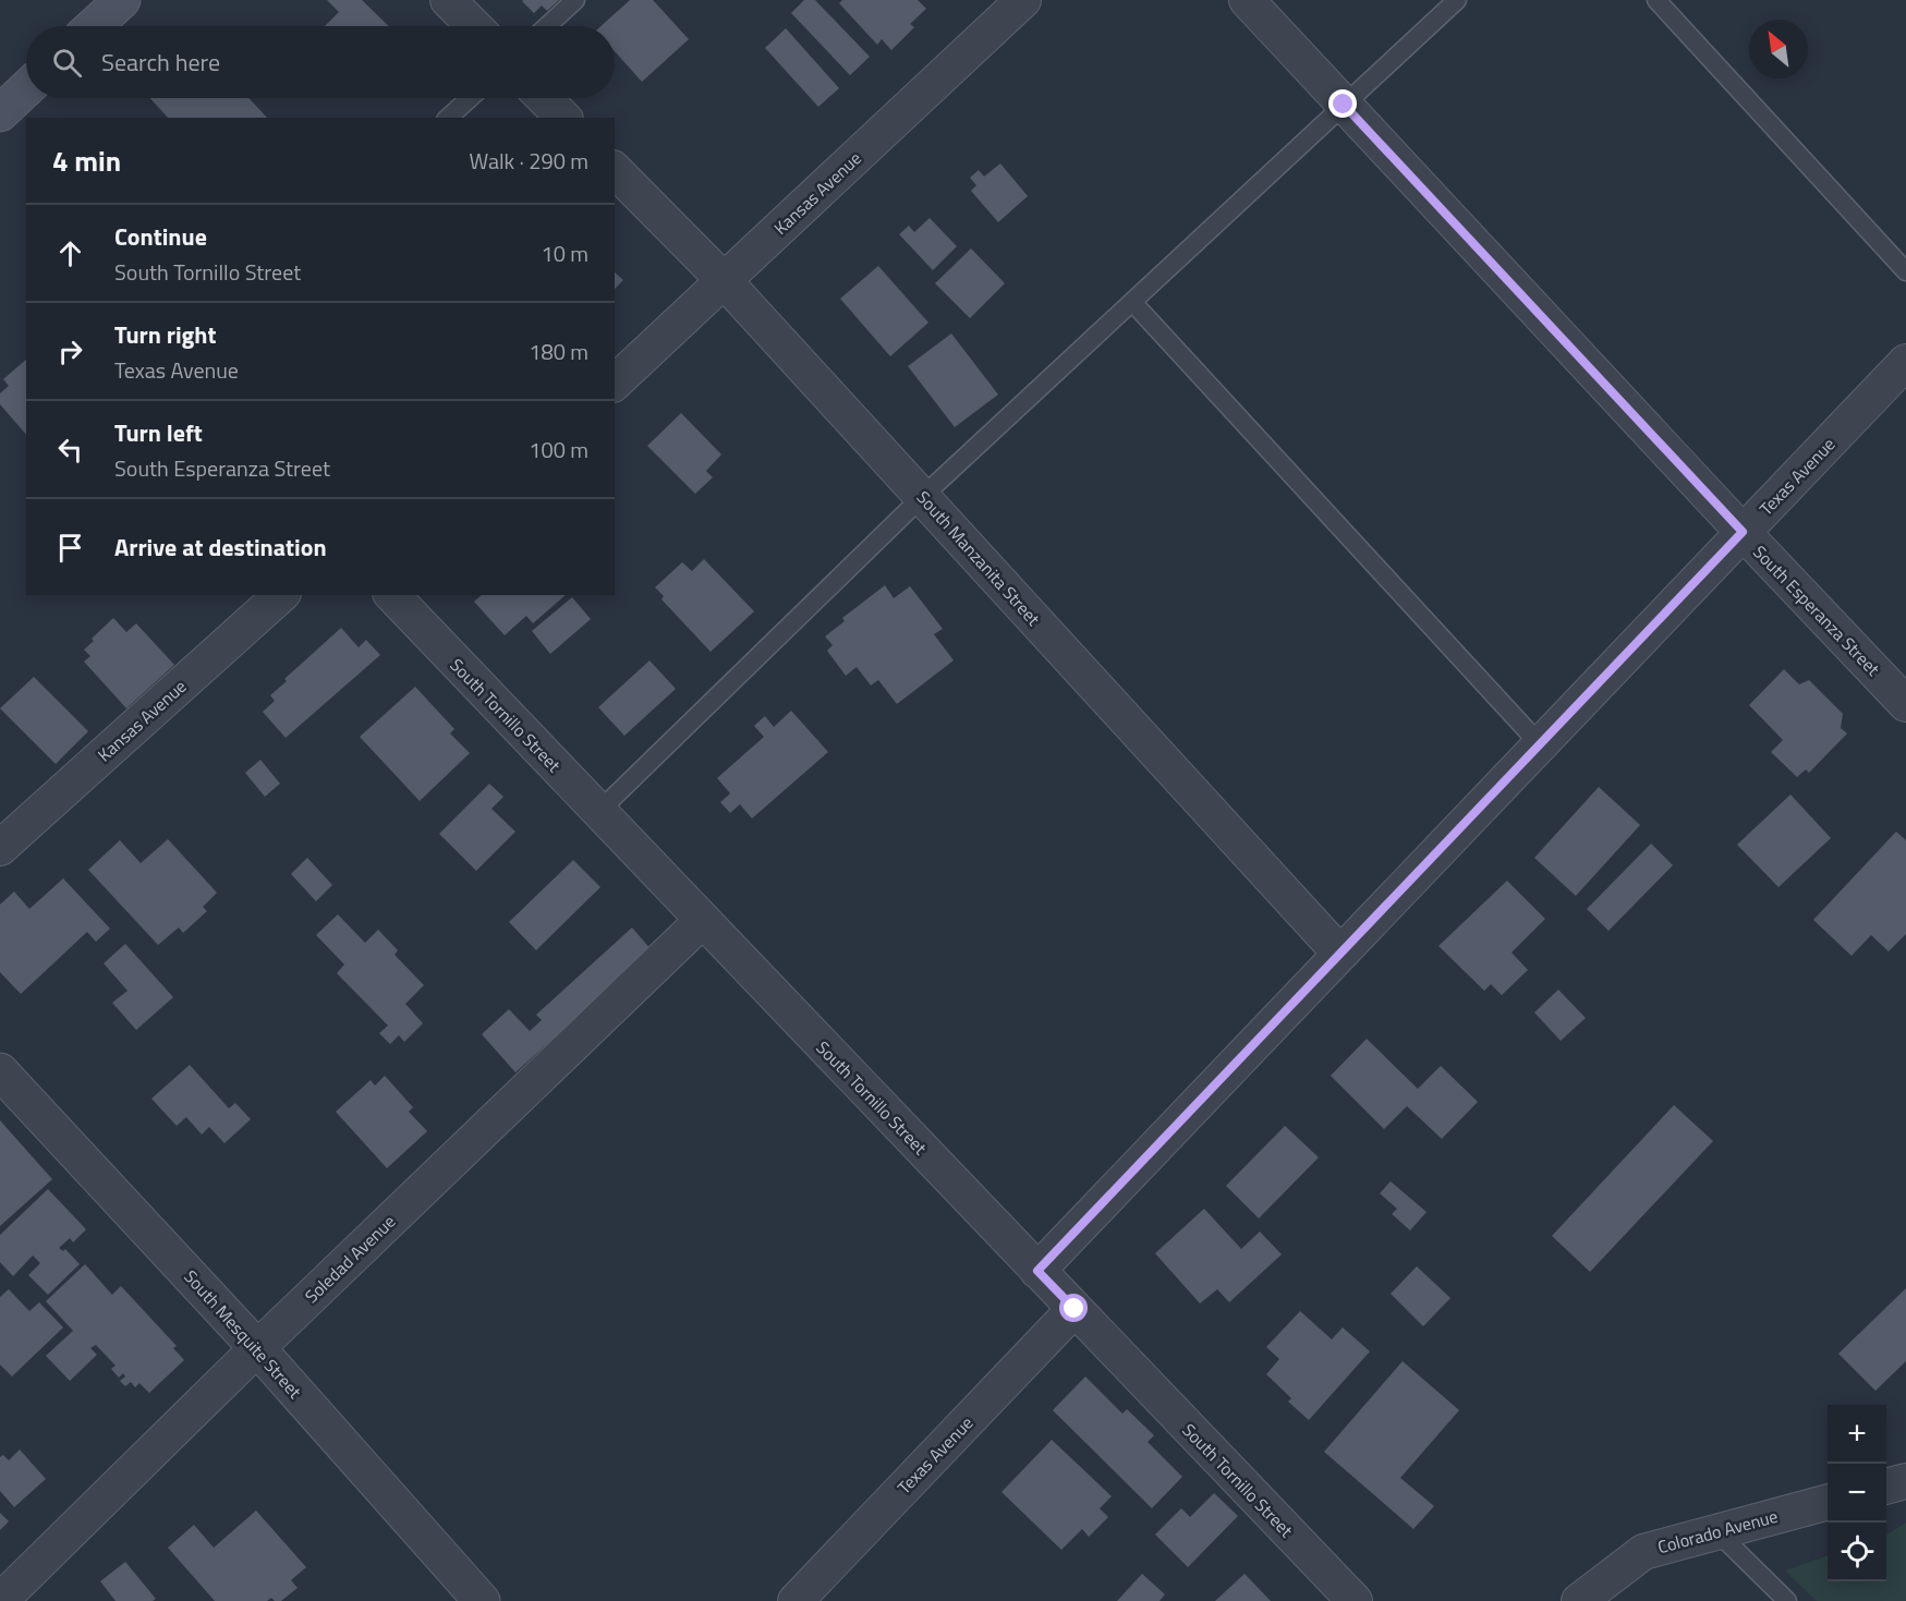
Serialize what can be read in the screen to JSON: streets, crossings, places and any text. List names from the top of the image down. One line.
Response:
{"streets":{"street":["Kansas Avenue","Texas Avenue","South Manzanita Street","South Esperanza Street","South Tornillo Street","Soledad Avenue","South Mesquite Street","Colorado Avenue"]},"crossings":[["Kansas Avenue","South Manzanita Street"],["Texas Avenue","South Manzanita Street"],["Texas Avenue","South Esperanza Street"],["Texas Avenue","South Tornillo Street"],["South Tornillo Street","Soledad Avenue"],["Soledad Avenue","South Mesquite Street"]],"north":"top left","page":{"search":"Search here","heading":["4 min","Walk · 290 m"],"list":[["Continue","South Tornillo Street","10 m"],["Turn right","Texas Avenue","180 m"],["Turn left","South Esperanza Street","100 m"],"Arrive at destination"],"map_buttons":["+","−"]}}
